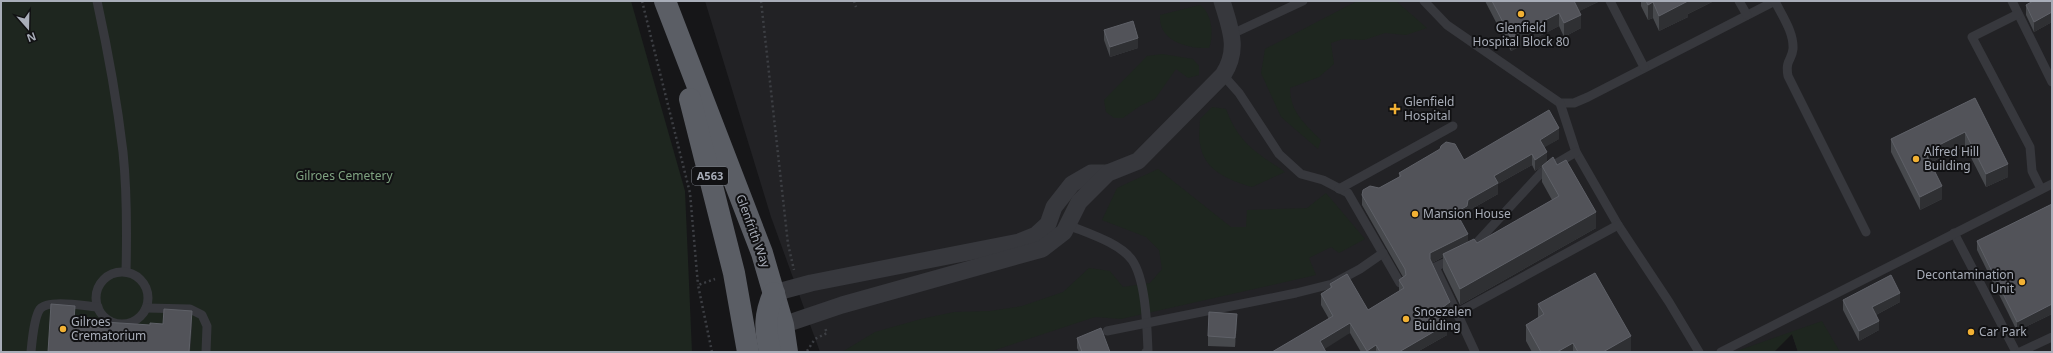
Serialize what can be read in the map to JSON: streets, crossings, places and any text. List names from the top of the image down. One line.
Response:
{"streets":{"highway":["A563","Glenfrith Way"]},"crossings":[["A563","Glenfrith Way"]],"parks":["Gilroes Cemetery"],"places":{"other":["Glenfield Hospital Block 80","Alfred Hill Building","Mansion House","Decontamination Unit","Snoezelen Building","Gilroes Crematorium","Car Park"],"health":["Glenfield Hospital"]},"north":"bottom"}
